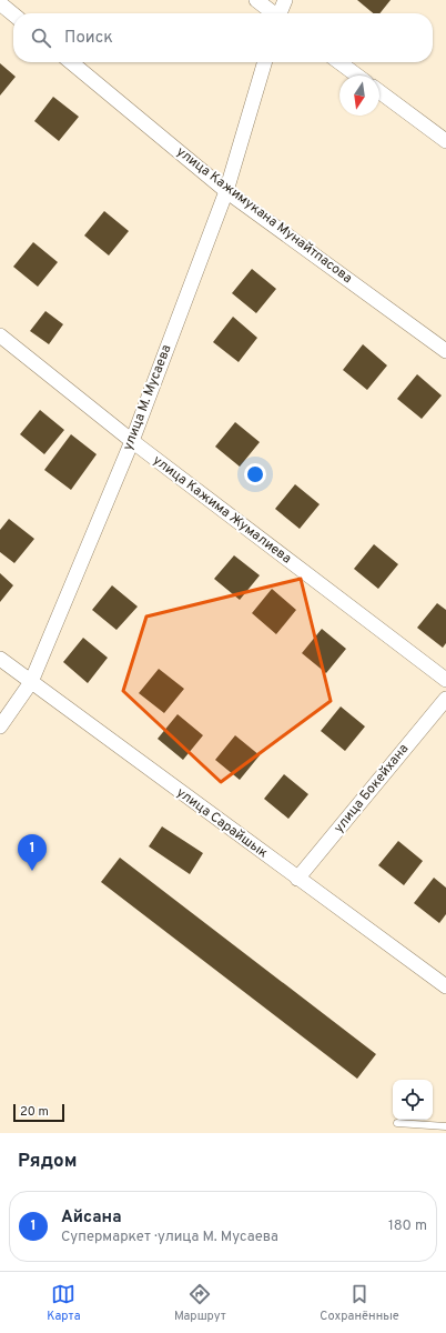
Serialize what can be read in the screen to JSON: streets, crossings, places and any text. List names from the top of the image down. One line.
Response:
{"streets":{"street":["улица Кажимукана Мунайтпасова","улица М. Мусаева","улица Кажима Жумалиева","улица Бокейхана","улица Сарайшык"]},"crossings":[["улица Кажимукана Мунайтпасова","улица М. Мусаева"],["улица М. Мусаева","улица Кажима Жумалиева"],["улица М. Мусаева","улица Сарайшык"],["улица Бокейхана","улица Сарайшык"]],"scale_bar":"20 m","north":"bottom","page":{"search":"Поиск","pins":"1","scale":"20 m","heading":"Рядом","list":[{"mark":"1","name":"Айсана","note":"Супермаркет · улица М. Мусаева","value":"180 m"}],"nav":["Карта","Маршрут","Сохранённые"]}}
